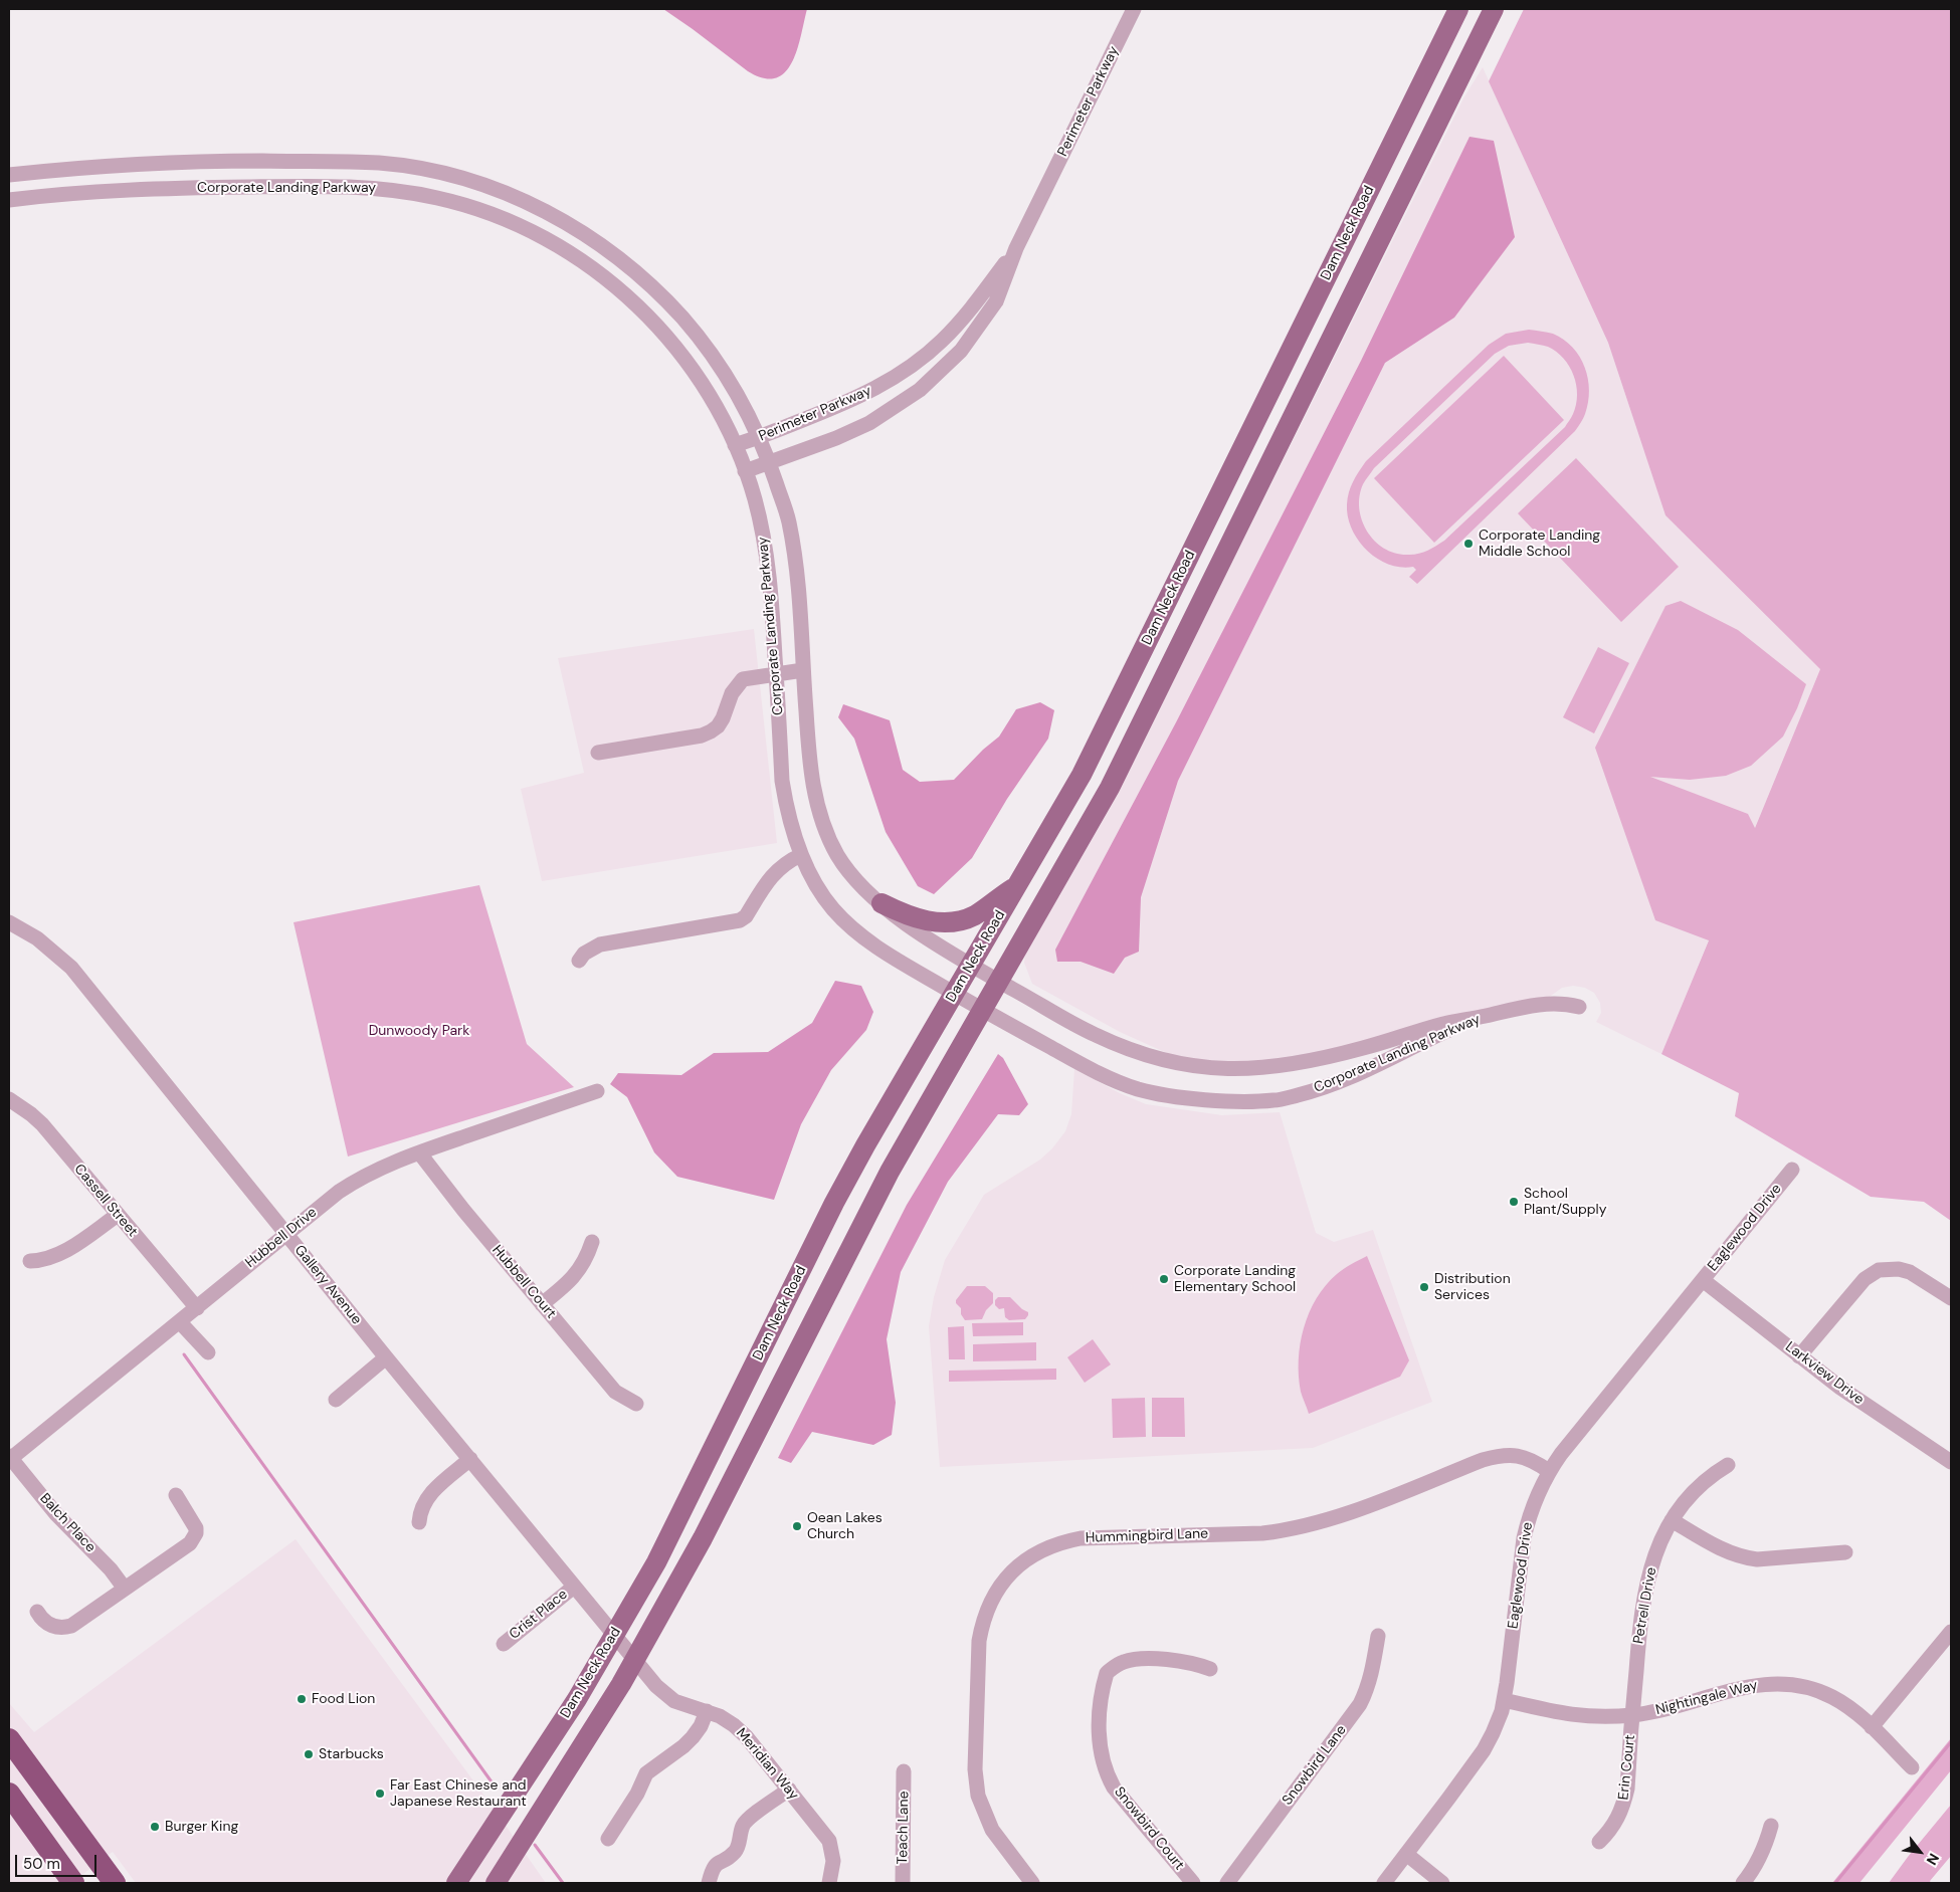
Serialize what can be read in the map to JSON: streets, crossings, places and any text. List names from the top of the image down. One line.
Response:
{"streets":{"main road":["Dam Neck Road"],"street":["Perimeter Parkway","Corporate Landing Parkway","Cassell Street","Eaglewood Drive","Hubbell Drive","Hubbell Court","Gallery Avenue","Larkview Drive","Balch Place","Hummingbird Lane","Petrell Drive","Crist Place","Nightingale Way","Meridian Way","Snowbird Lane","Erin Court","Teach Lane","Snowbird Court"]},"crossings":[["Perimeter Parkway","Corporate Landing Parkway"],["Corporate Landing Parkway","Dam Neck Road"],["Dam Neck Road","Gallery Avenue"],["Cassell Street","Hubbell Drive"],["Eaglewood Drive","Larkview Drive"],["Eaglewood Drive","Hummingbird Lane"],["Eaglewood Drive","Nightingale Way"],["Hubbell Drive","Hubbell Court"],["Hubbell Drive","Gallery Avenue"],["Hubbell Drive","Balch Place"],["Gallery Avenue","Crist Place"],["Gallery Avenue","Meridian Way"],["Petrell Drive","Nightingale Way"],["Petrell Drive","Erin Court"],["Nightingale Way","Erin Court"]],"parks":["Dunwoody Park"],"places":["Corporate Landing Middle School","School Plant/Supply","Corporate Landing Elementary School","Distribution Services","Oean Lakes Church","Food Lion","Starbucks","Far East Chinese and Japanese Restaurant","Burger King"],"scale_bar":"50 m","north":"bottom right"}
